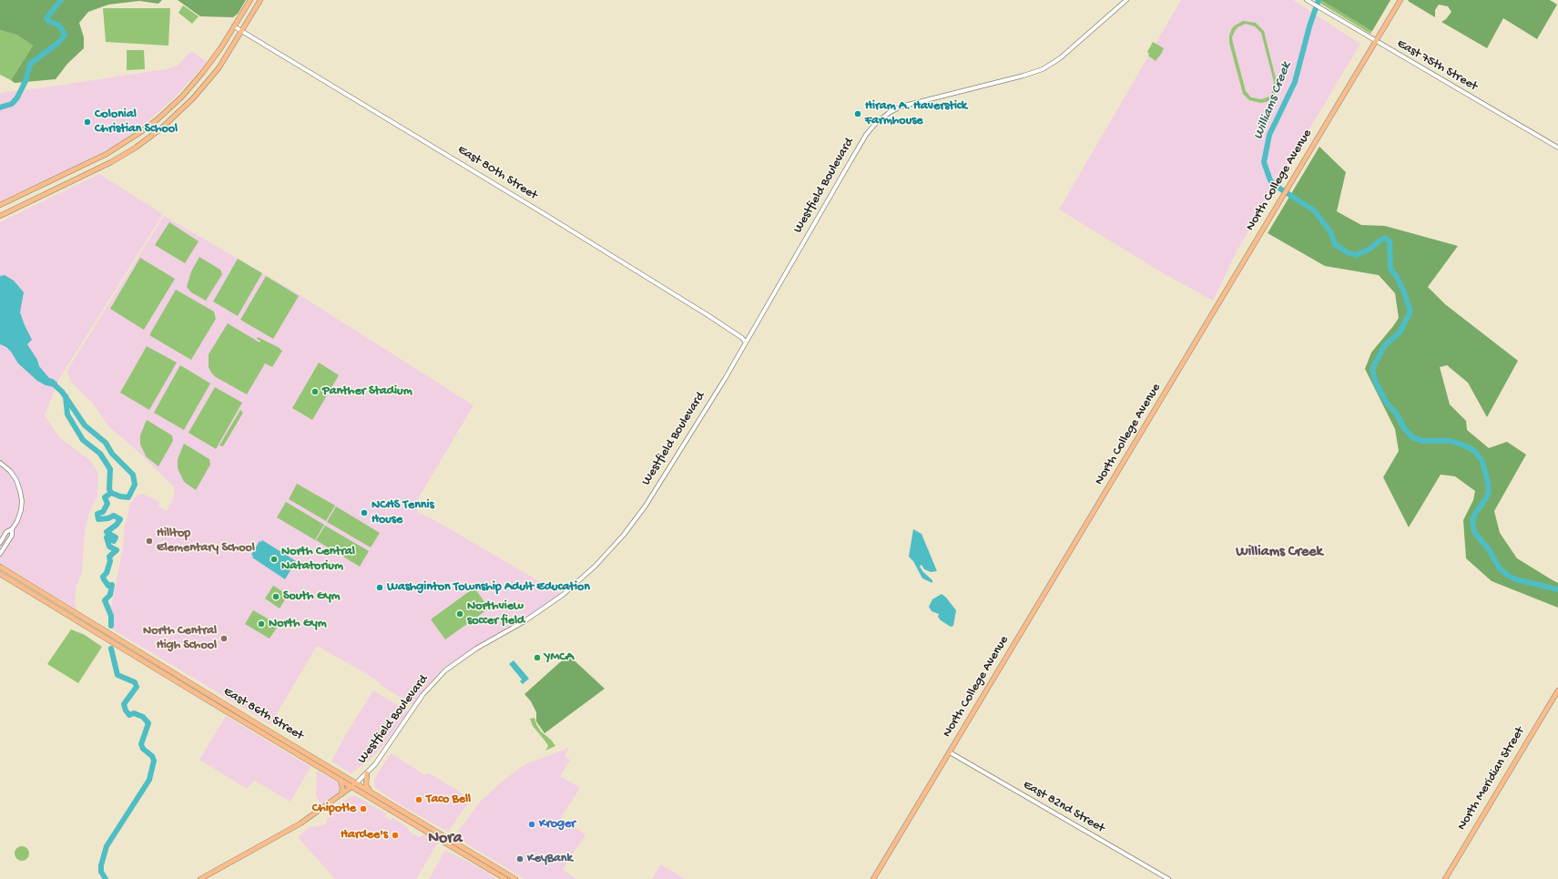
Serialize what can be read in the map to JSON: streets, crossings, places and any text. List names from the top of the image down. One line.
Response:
{"streets":{"main road":["North College Avenue","Westfield Boulevard","East 86th Street","North Meridian Street"],"street":["East 75th Street","East 80th Street","East 82nd Street"]},"crossings":[["East 75th Street","North College Avenue"],["East 80th Street","Westfield Boulevard"],["North College Avenue","East 82nd Street"],["Westfield Boulevard","East 86th Street"]],"districts":["Williams Creek","Nora"],"water":["Williams Creek"],"places":["Hiram A. Haverstick Farmhouse","Colonial Christian School","Panther Stadium","NCHS Tennis House","Hilltop Elementary School","North Central Natatorium","Washginton Township Adult Education","South Gym","Northview soccer field","North Gym","North Central High School","YMCA","Taco Bell","Chipotle","Kroger","Hardee's","KeyBank"]}
